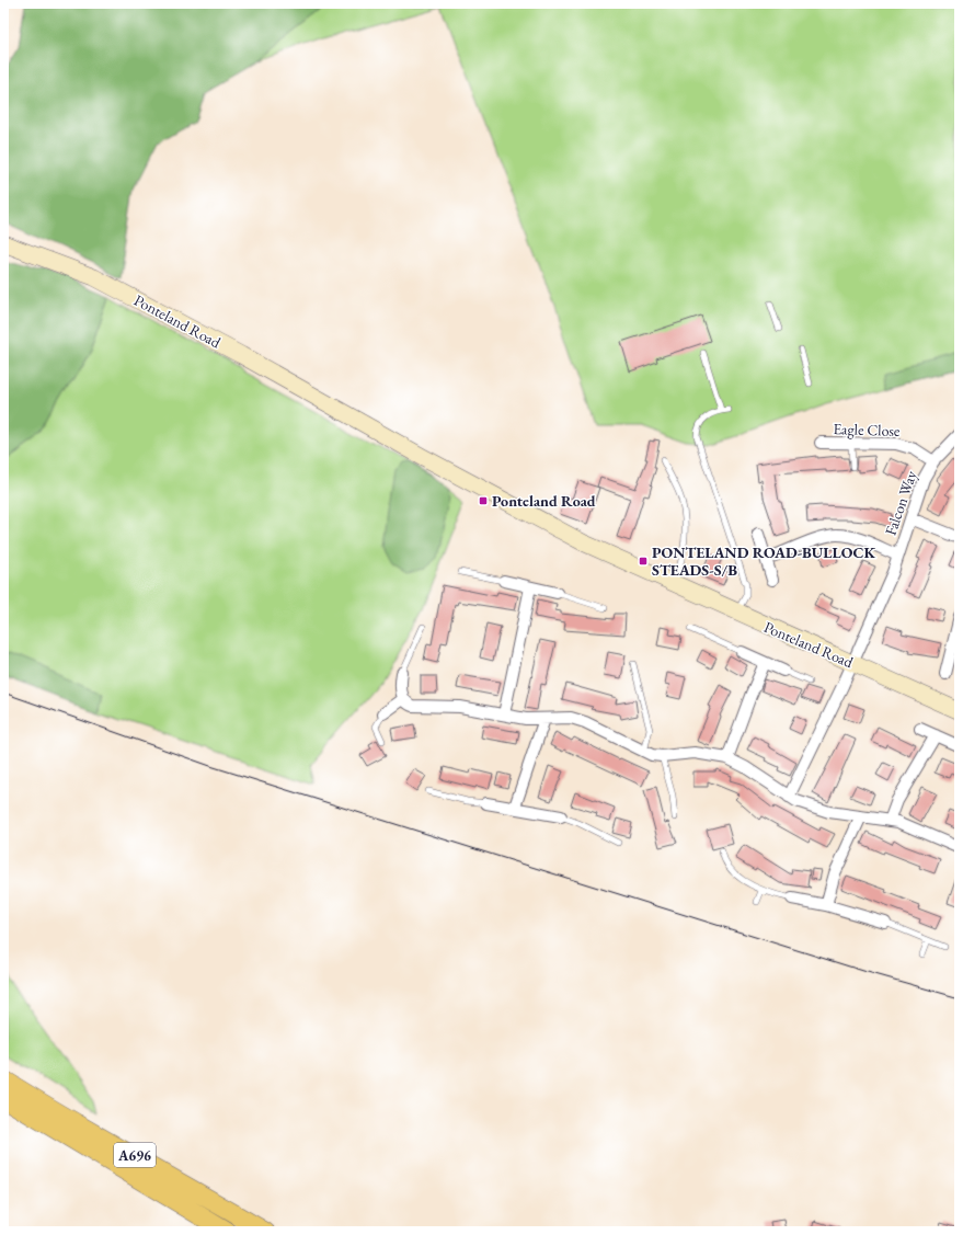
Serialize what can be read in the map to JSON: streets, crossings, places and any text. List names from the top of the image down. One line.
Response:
{"streets":{"highway":["A696"],"main road":["Ponteland Road"],"street":["Eagle Close","Falcon Way"]},"crossings":[["Ponteland Road","Falcon Way"],["Eagle Close","Falcon Way"]],"places":{"transit":["Ponteland Road","PONTELAND ROAD-BULLOCK STEADS-S/B"]}}
